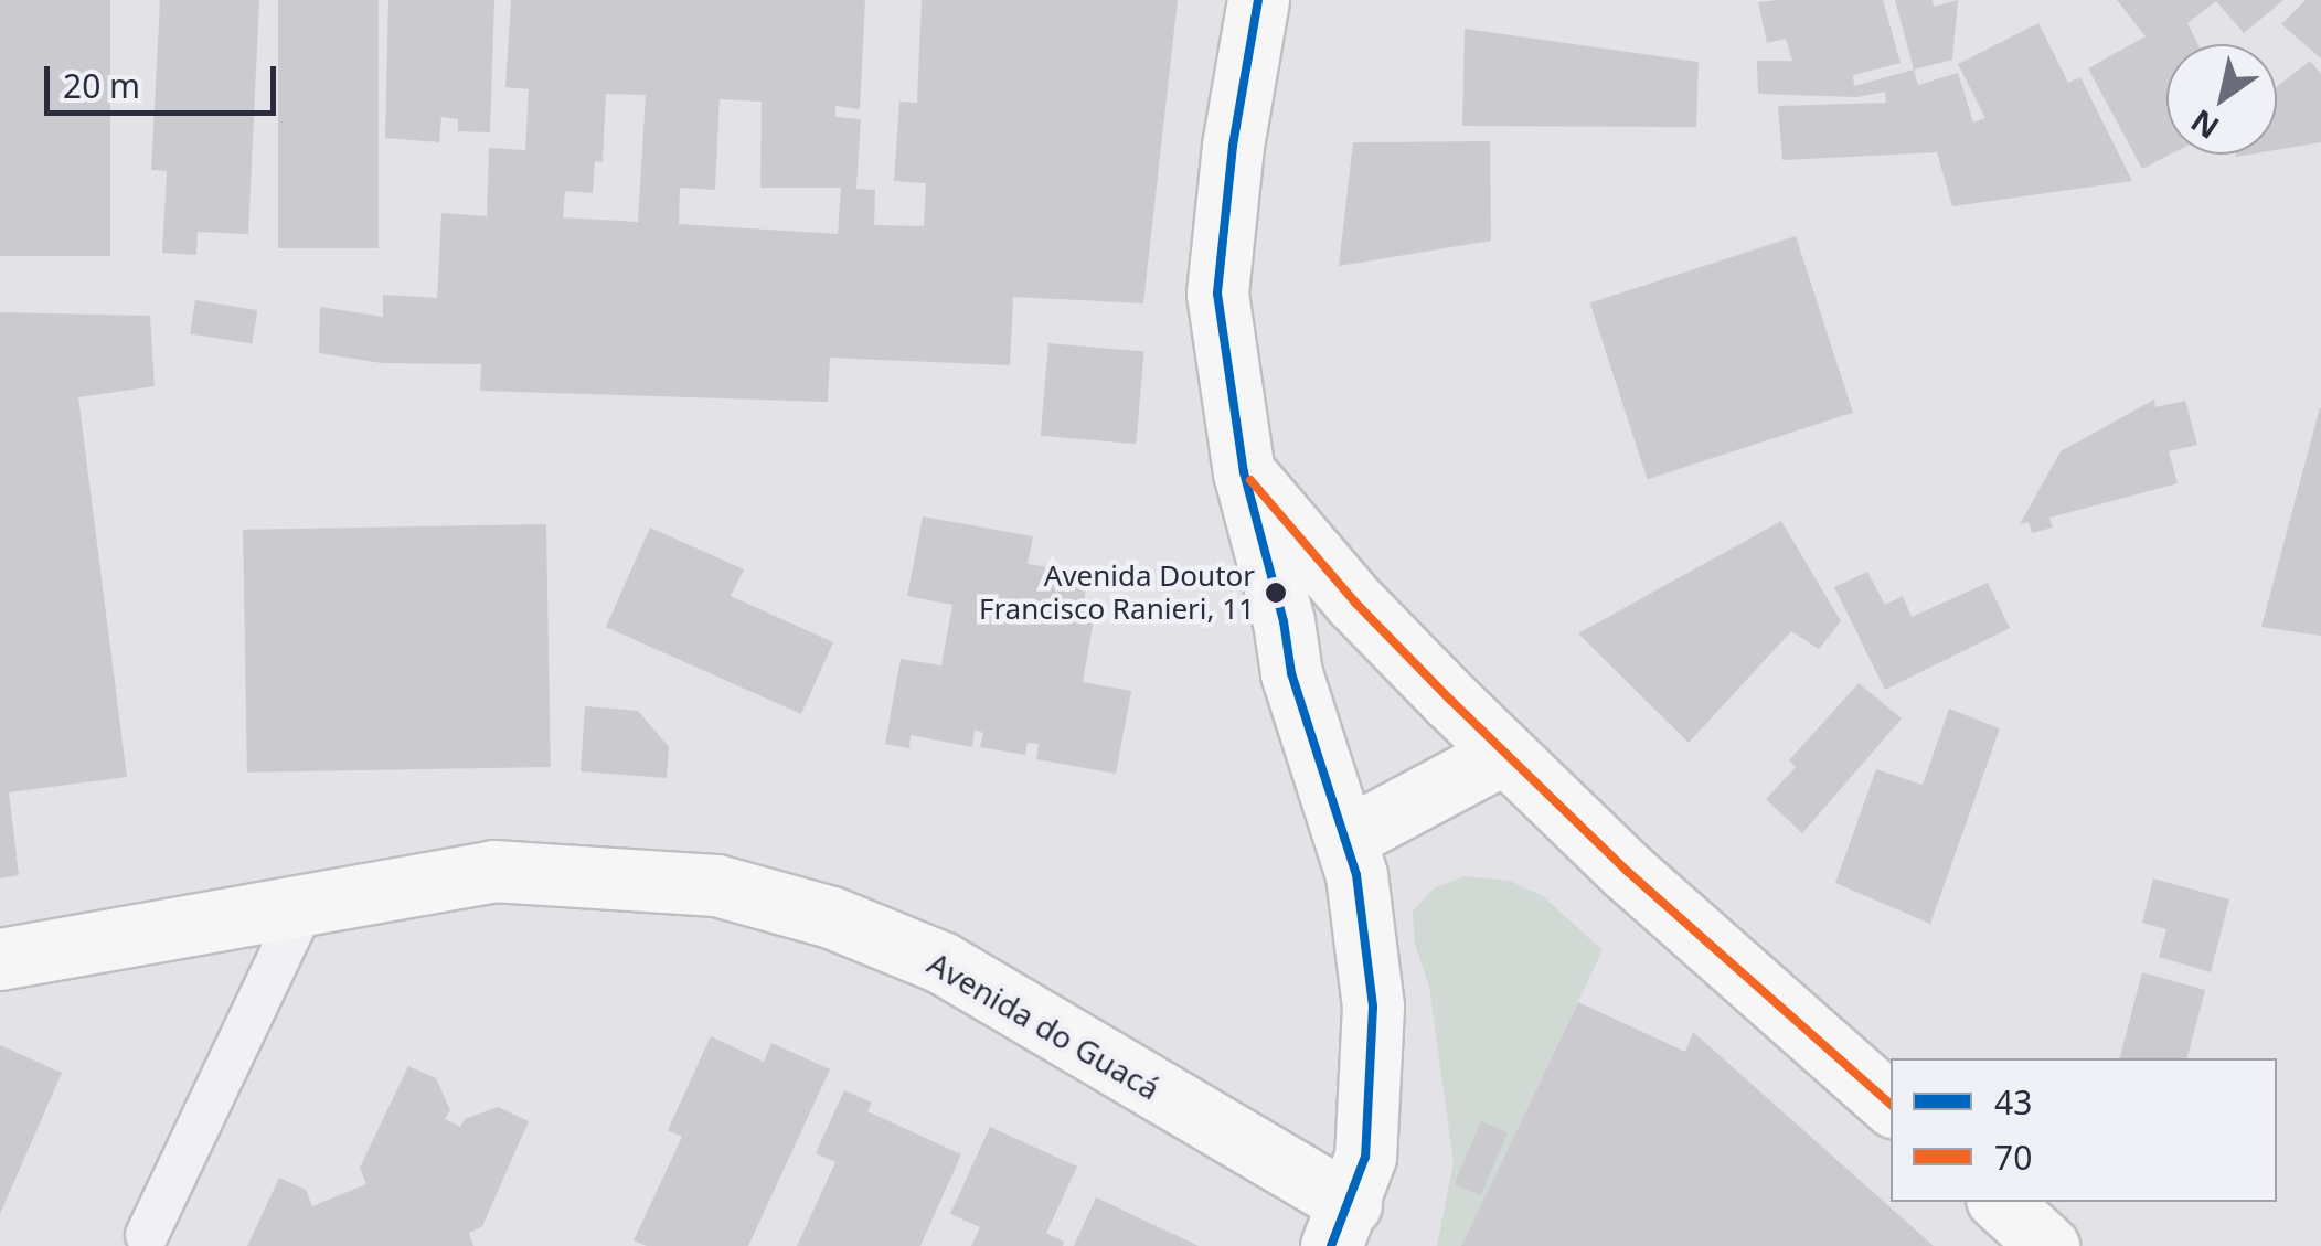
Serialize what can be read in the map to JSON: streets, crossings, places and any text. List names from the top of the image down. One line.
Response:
{"streets":{"main road":["Avenida do Guacá"]},"places":["Avenida Doutor Francisco Ranieri, 11"],"lines":["transit line 43","transit line 70"],"legend":["43","70"],"scale_bar":"20 m","north":"bottom left"}
